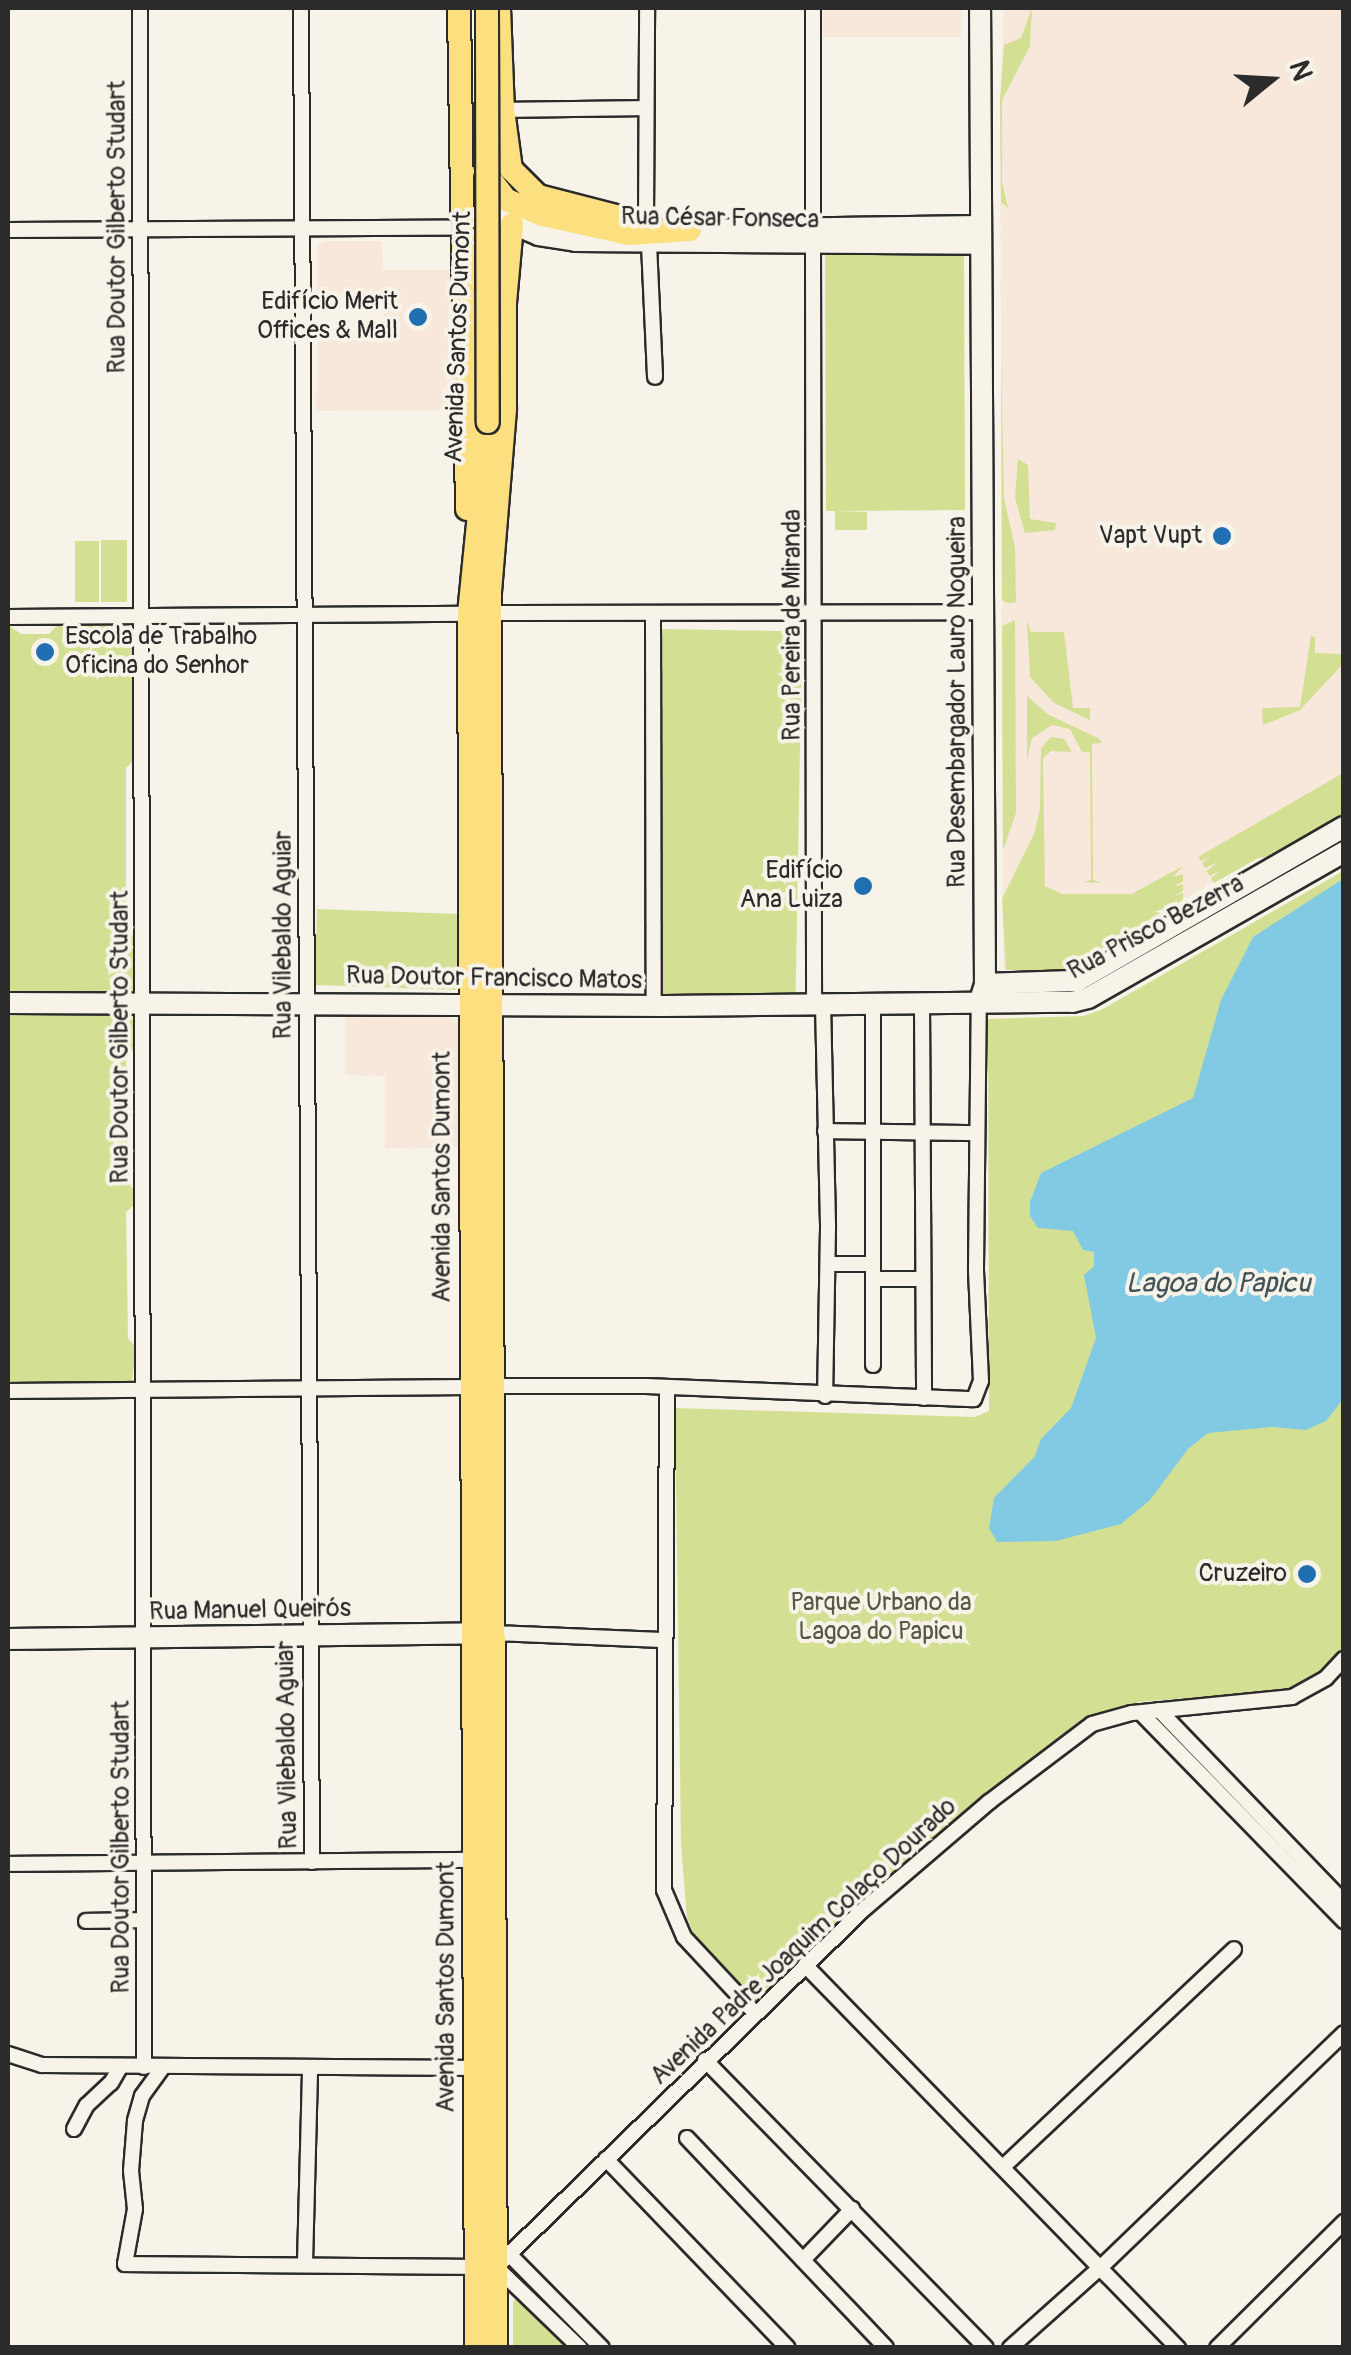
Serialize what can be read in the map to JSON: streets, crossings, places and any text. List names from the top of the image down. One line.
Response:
{"streets":{"main road":["Avenida Santos Dumont"],"street":["Rua César Fonseca","Rua Doutor Gilberto Studart","Rua Pereira de Miranda","Rua Desembargador Lauro Nogueira","Rua Prisco Bezerra","Rua Vilebaldo Aguiar","Rua Doutor Francisco Matos","Rua Manuel Queirós","Avenida Padre Joaquim Colaço Dourado"]},"crossings":[["Rua César Fonseca","Rua Doutor Gilberto Studart"],["Rua César Fonseca","Avenida Santos Dumont"],["Rua César Fonseca","Rua Pereira de Miranda"],["Rua César Fonseca","Rua Desembargador Lauro Nogueira"],["Rua César Fonseca","Rua Vilebaldo Aguiar"],["Rua Doutor Gilberto Studart","Rua Doutor Francisco Matos"],["Rua Doutor Gilberto Studart","Rua Manuel Queirós"],["Avenida Santos Dumont","Rua Doutor Francisco Matos"],["Avenida Santos Dumont","Rua Manuel Queirós"],["Avenida Santos Dumont","Avenida Padre Joaquim Colaço Dourado"],["Rua Pereira de Miranda","Rua Doutor Francisco Matos"],["Rua Desembargador Lauro Nogueira","Rua Prisco Bezerra"],["Rua Desembargador Lauro Nogueira","Rua Doutor Francisco Matos"],["Rua Prisco Bezerra","Rua Doutor Francisco Matos"],["Rua Vilebaldo Aguiar","Rua Doutor Francisco Matos"],["Rua Vilebaldo Aguiar","Rua Manuel Queirós"]],"water":["Lagoa do Papicu"],"parks":["Parque Urbano da Lagoa do Papicu"],"places":["Edifício Merit Offices & Mall","Vapt Vupt","Escola de Trabalho Oficina do Senhor","Edifício Ana Luiza","Cruzeiro"],"north":"right"}
